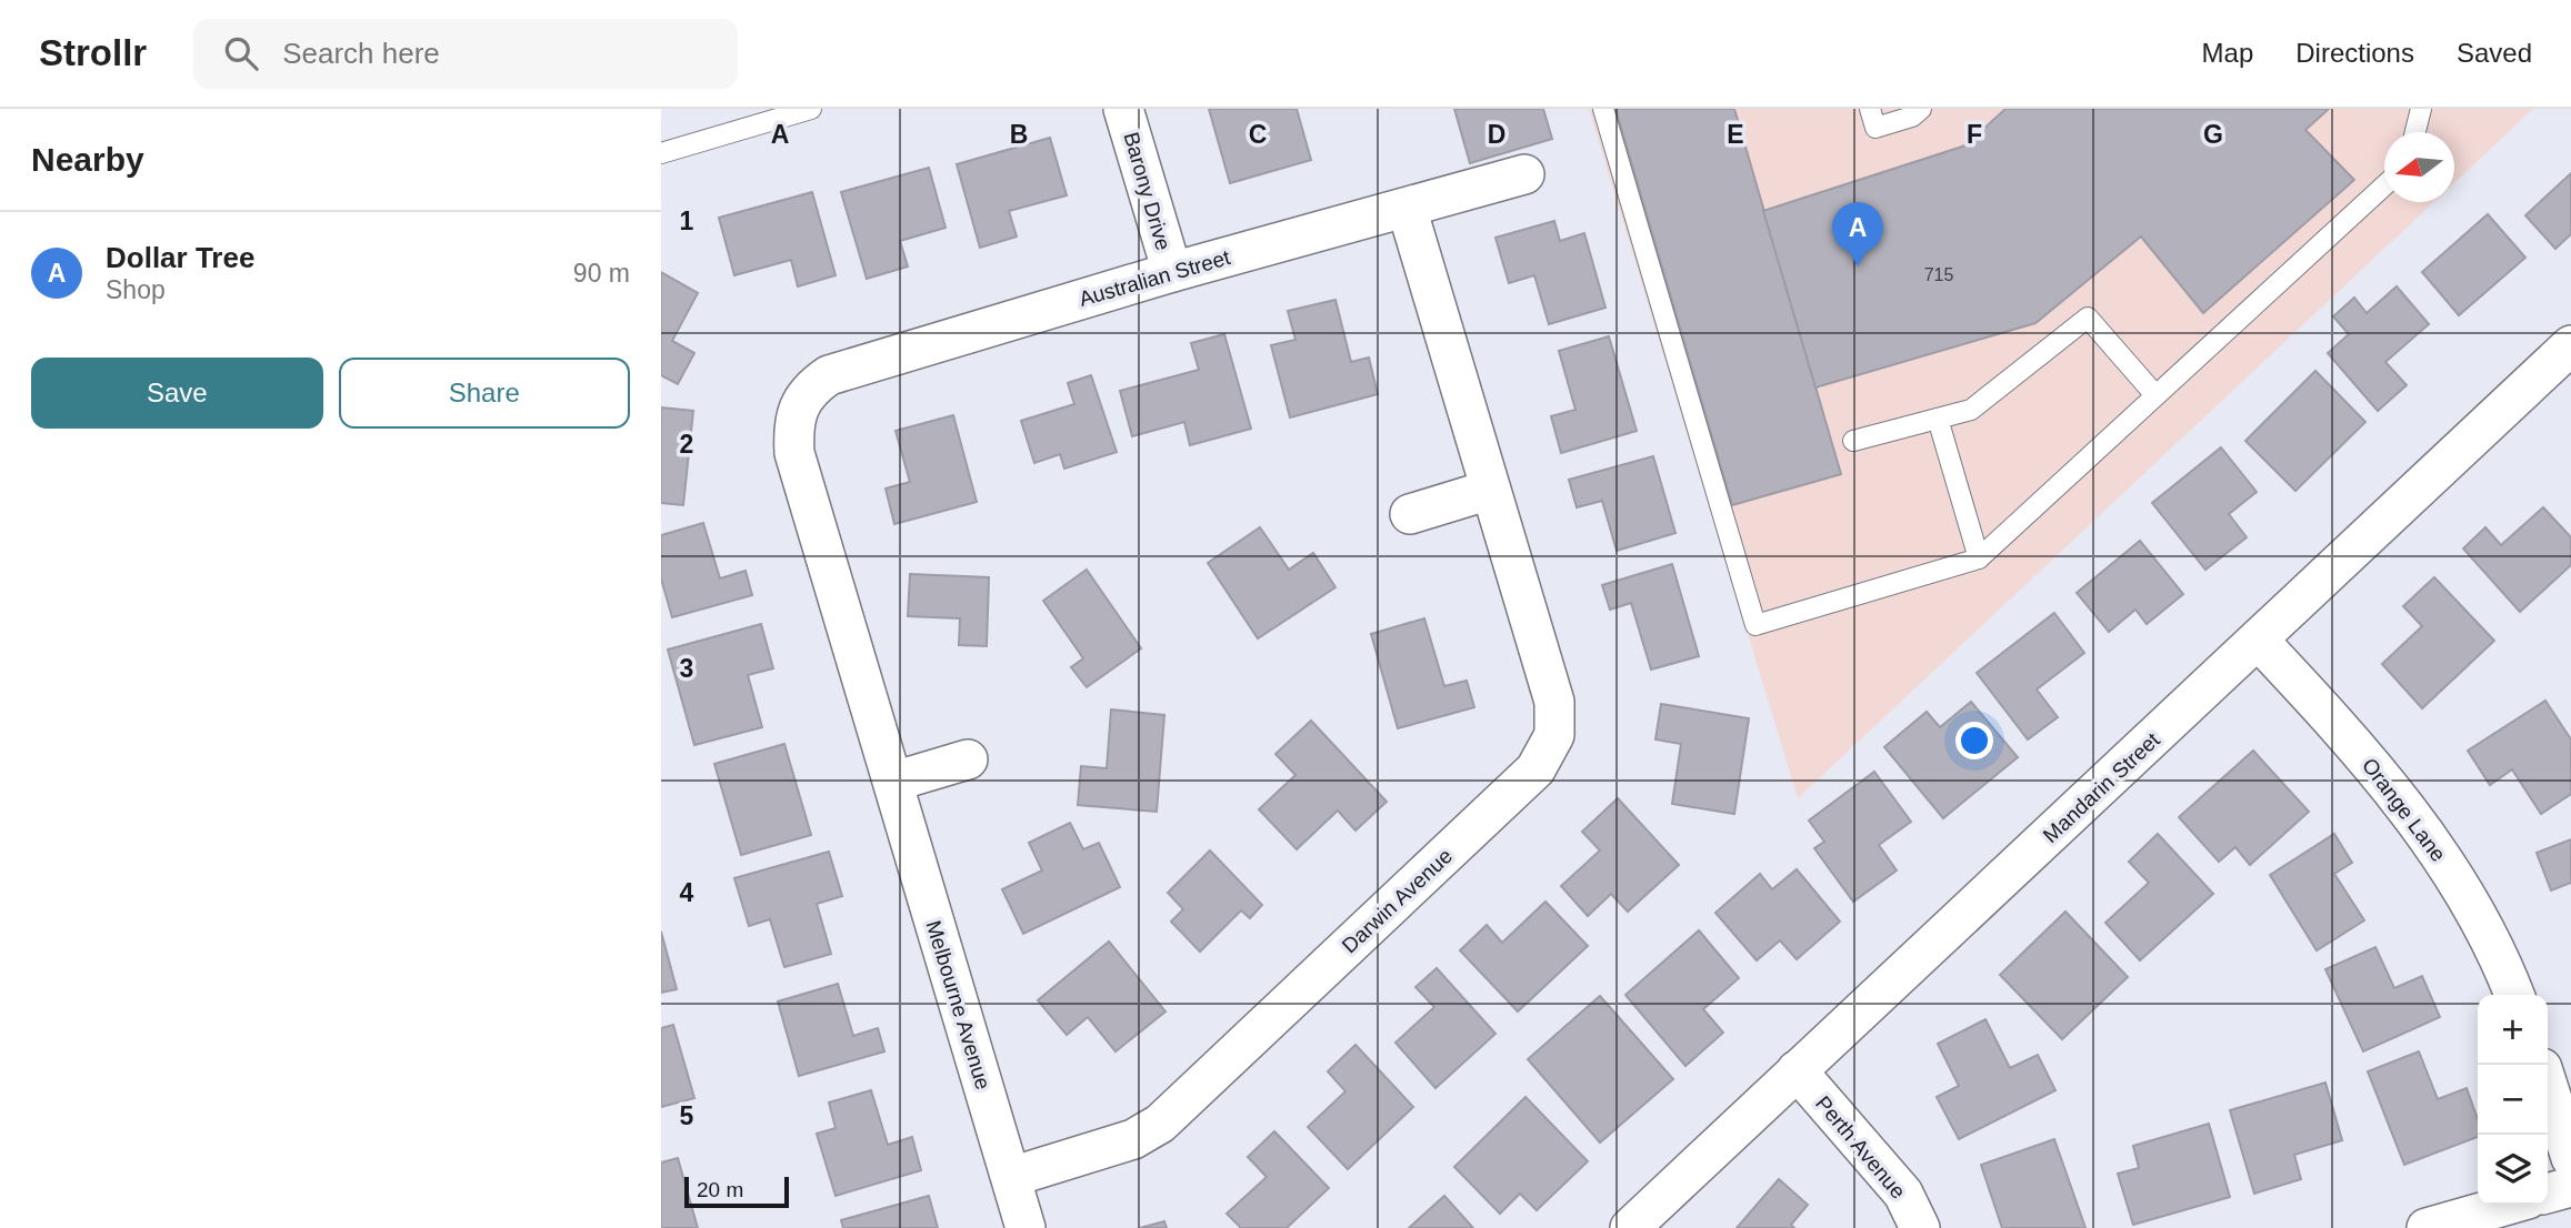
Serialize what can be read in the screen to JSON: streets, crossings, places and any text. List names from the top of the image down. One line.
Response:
{"streets":{"street":["Barony Drive","Australian Street","Mandarin Street","Orange Lane","Darwin Avenue","Melbourne Avenue","Perth Avenue"]},"crossings":[["Barony Drive","Australian Street"],["Australian Street","Darwin Avenue"],["Australian Street","Melbourne Avenue"],["Mandarin Street","Orange Lane"],["Mandarin Street","Perth Avenue"],["Darwin Avenue","Melbourne Avenue"]],"house_numbers":["715"],"scale_bar":"20 m","north":"left","page":{"header":"Strollr","search":"Search here","nav":["Map","Directions","Saved"],"heading":"Nearby","pins":"A","list":[{"mark":"A","name":"Dollar Tree","note":"Shop","value":"90 m"}],"buttons":["Save","Share"],"map_buttons":["+","−"],"scale":"20 m"},"grid":{"columns":["A","B","C","D","E","F","G"],"rows":["1","2","3","4","5"]}}
